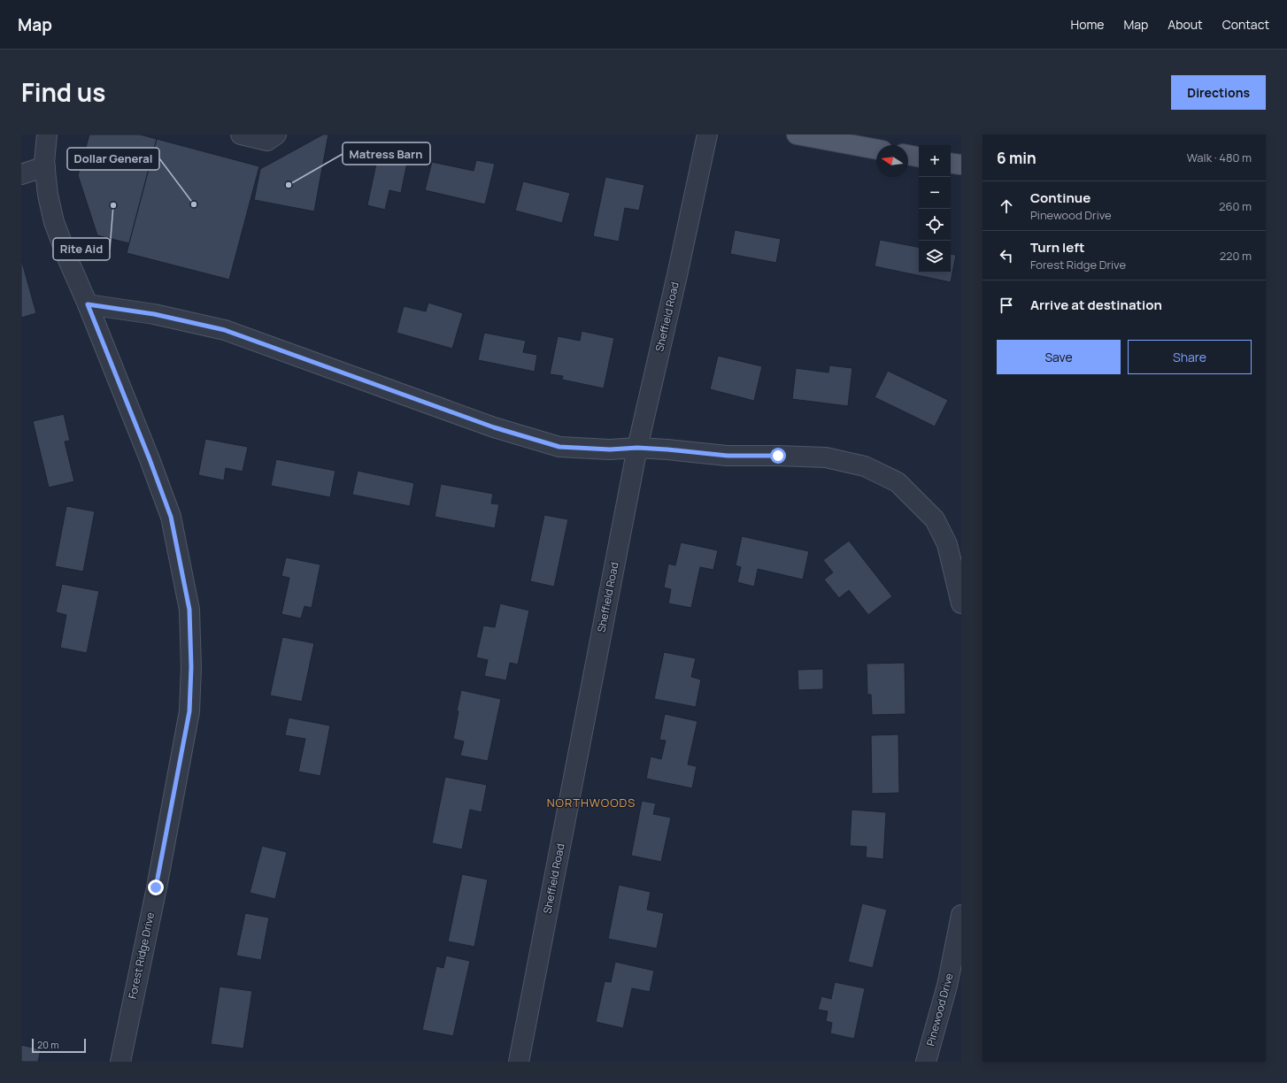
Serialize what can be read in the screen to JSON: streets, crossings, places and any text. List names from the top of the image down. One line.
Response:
{"streets":{"street":["Sheffield Road","Forest Ridge Drive","Pinewood Drive"]},"districts":["NORTHWOODS"],"places":["Matress Barn","Dollar General","Rite Aid"],"scale_bar":"20 m","north":"left","page":{"header":"Map","nav":["Home","Map","About","Contact"],"title":"Find us","buttons":["Directions",["Save","Share"]],"heading":["6 min","Walk · 480 m"],"map_buttons":["+","−"],"list":[["Continue","Pinewood Drive","260 m"],["Turn left","Forest Ridge Drive","220 m"],"Arrive at destination"],"scale":"20 m"}}
